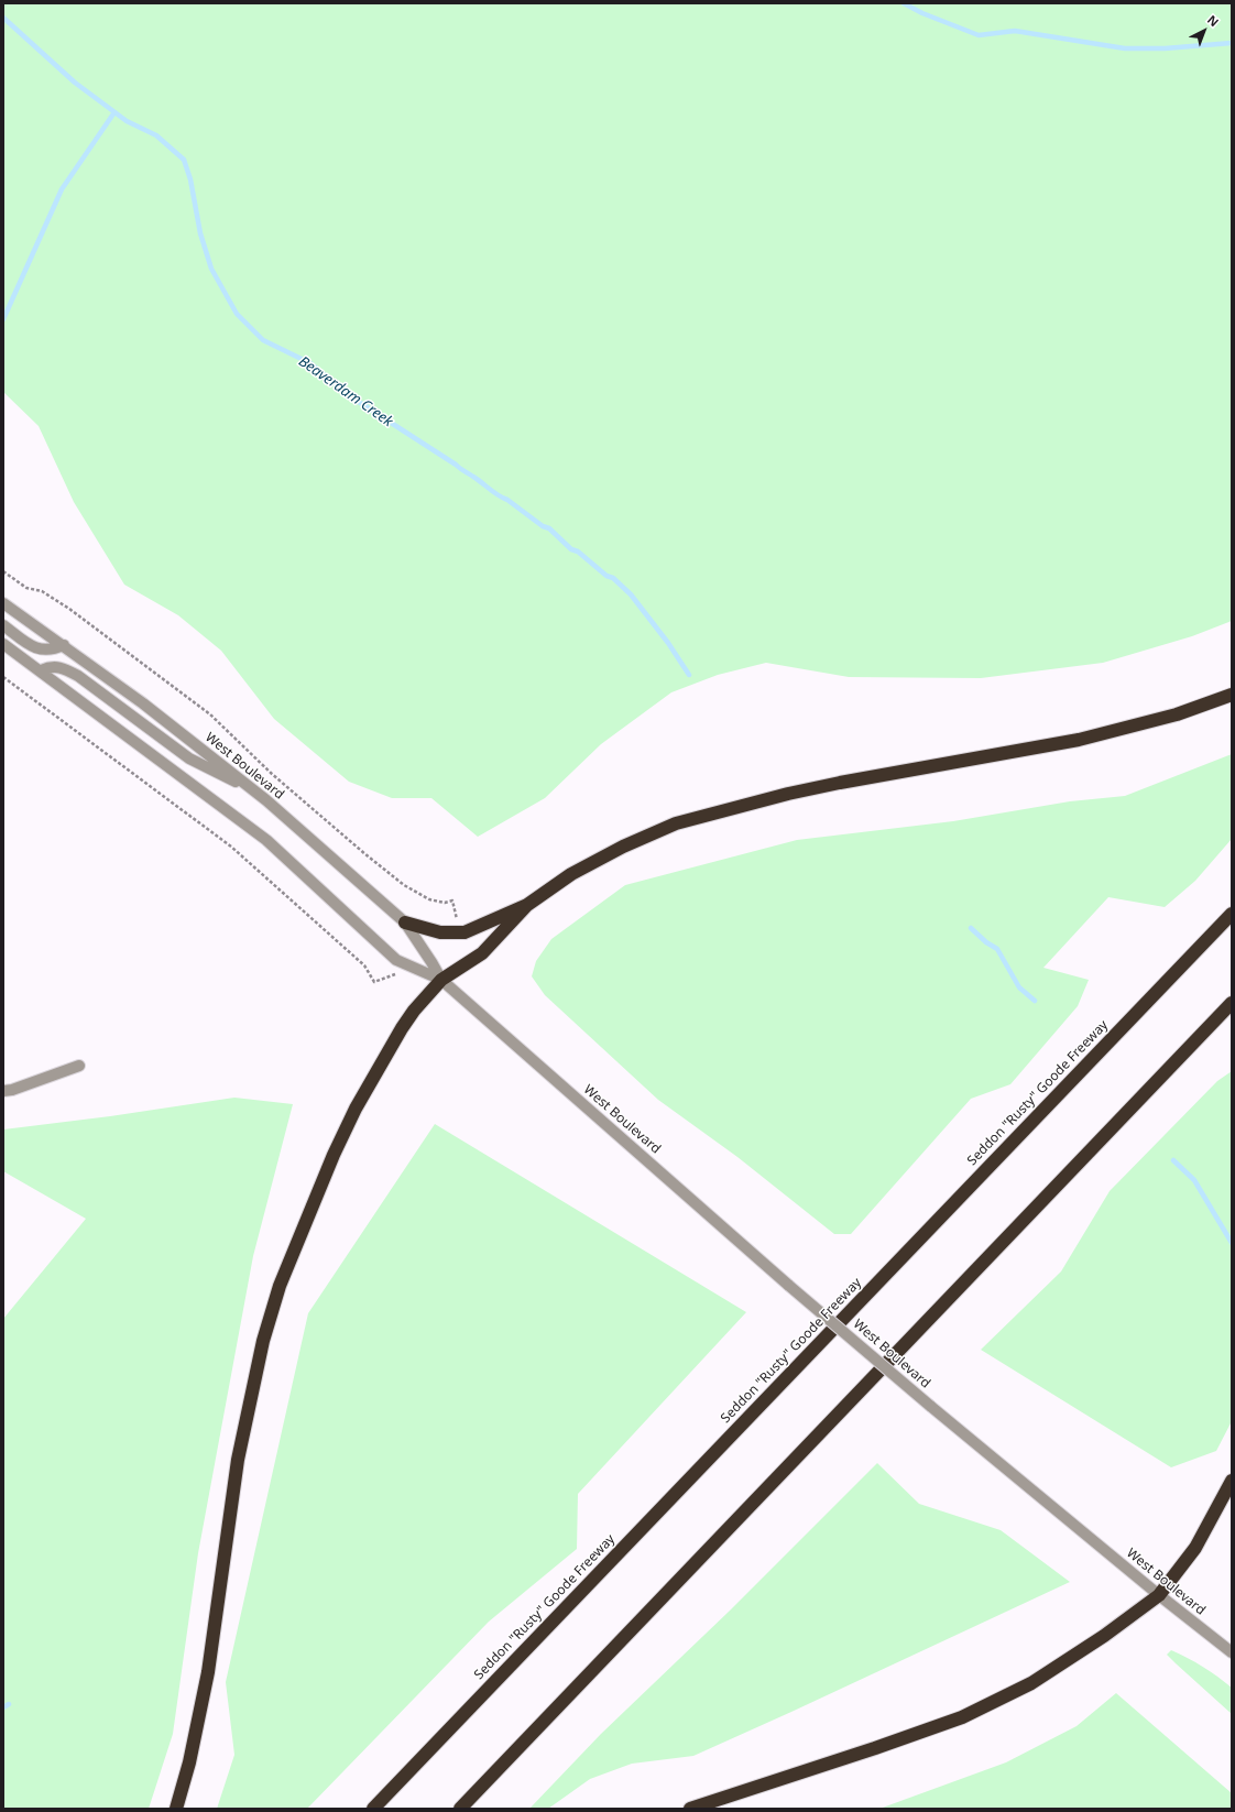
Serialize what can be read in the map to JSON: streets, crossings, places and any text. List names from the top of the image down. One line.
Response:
{"streets":{"highway":["Seddon \"Rusty\" Goode Freeway"],"street":["West Boulevard"]},"water":["Beaverdam Creek"],"north":"top right"}
